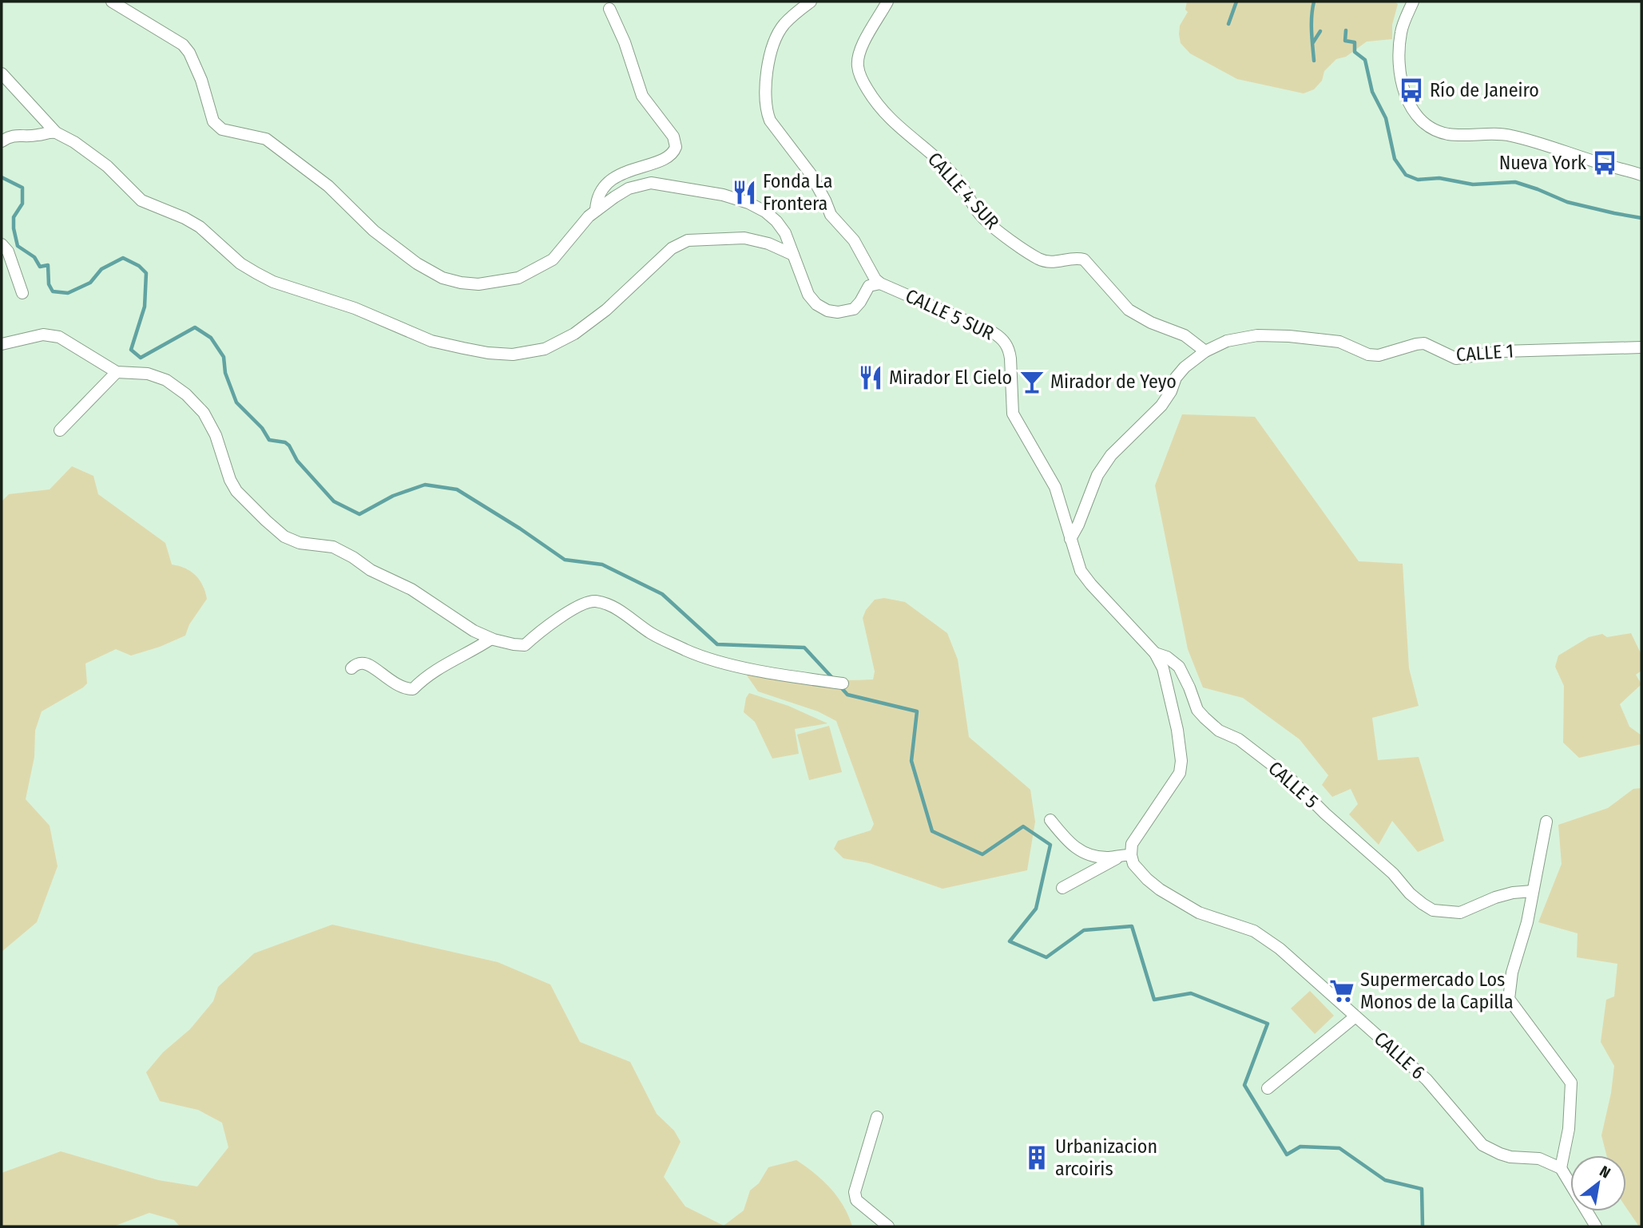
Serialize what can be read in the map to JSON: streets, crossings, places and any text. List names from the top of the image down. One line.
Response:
{"streets":{"street":["CALLE 4 SUR","CALLE 5 SUR","CALLE 1","CALLE 5","CALLE 6"]},"crossings":[["CALLE 4 SUR","CALLE 1"],["CALLE 5 SUR","CALLE 1"],["CALLE 5 SUR","CALLE 5"]],"places":{"bus stop":["Río de Janeiro","Nueva York"],"restaurant":["Fonda La Frontera","Mirador El Cielo"],"bar":["Mirador de Yeyo"],"supermarket":["Supermercado Los Monos de la Capilla"],"building":["Urbanizacion arcoiris"]},"north":"top right"}
